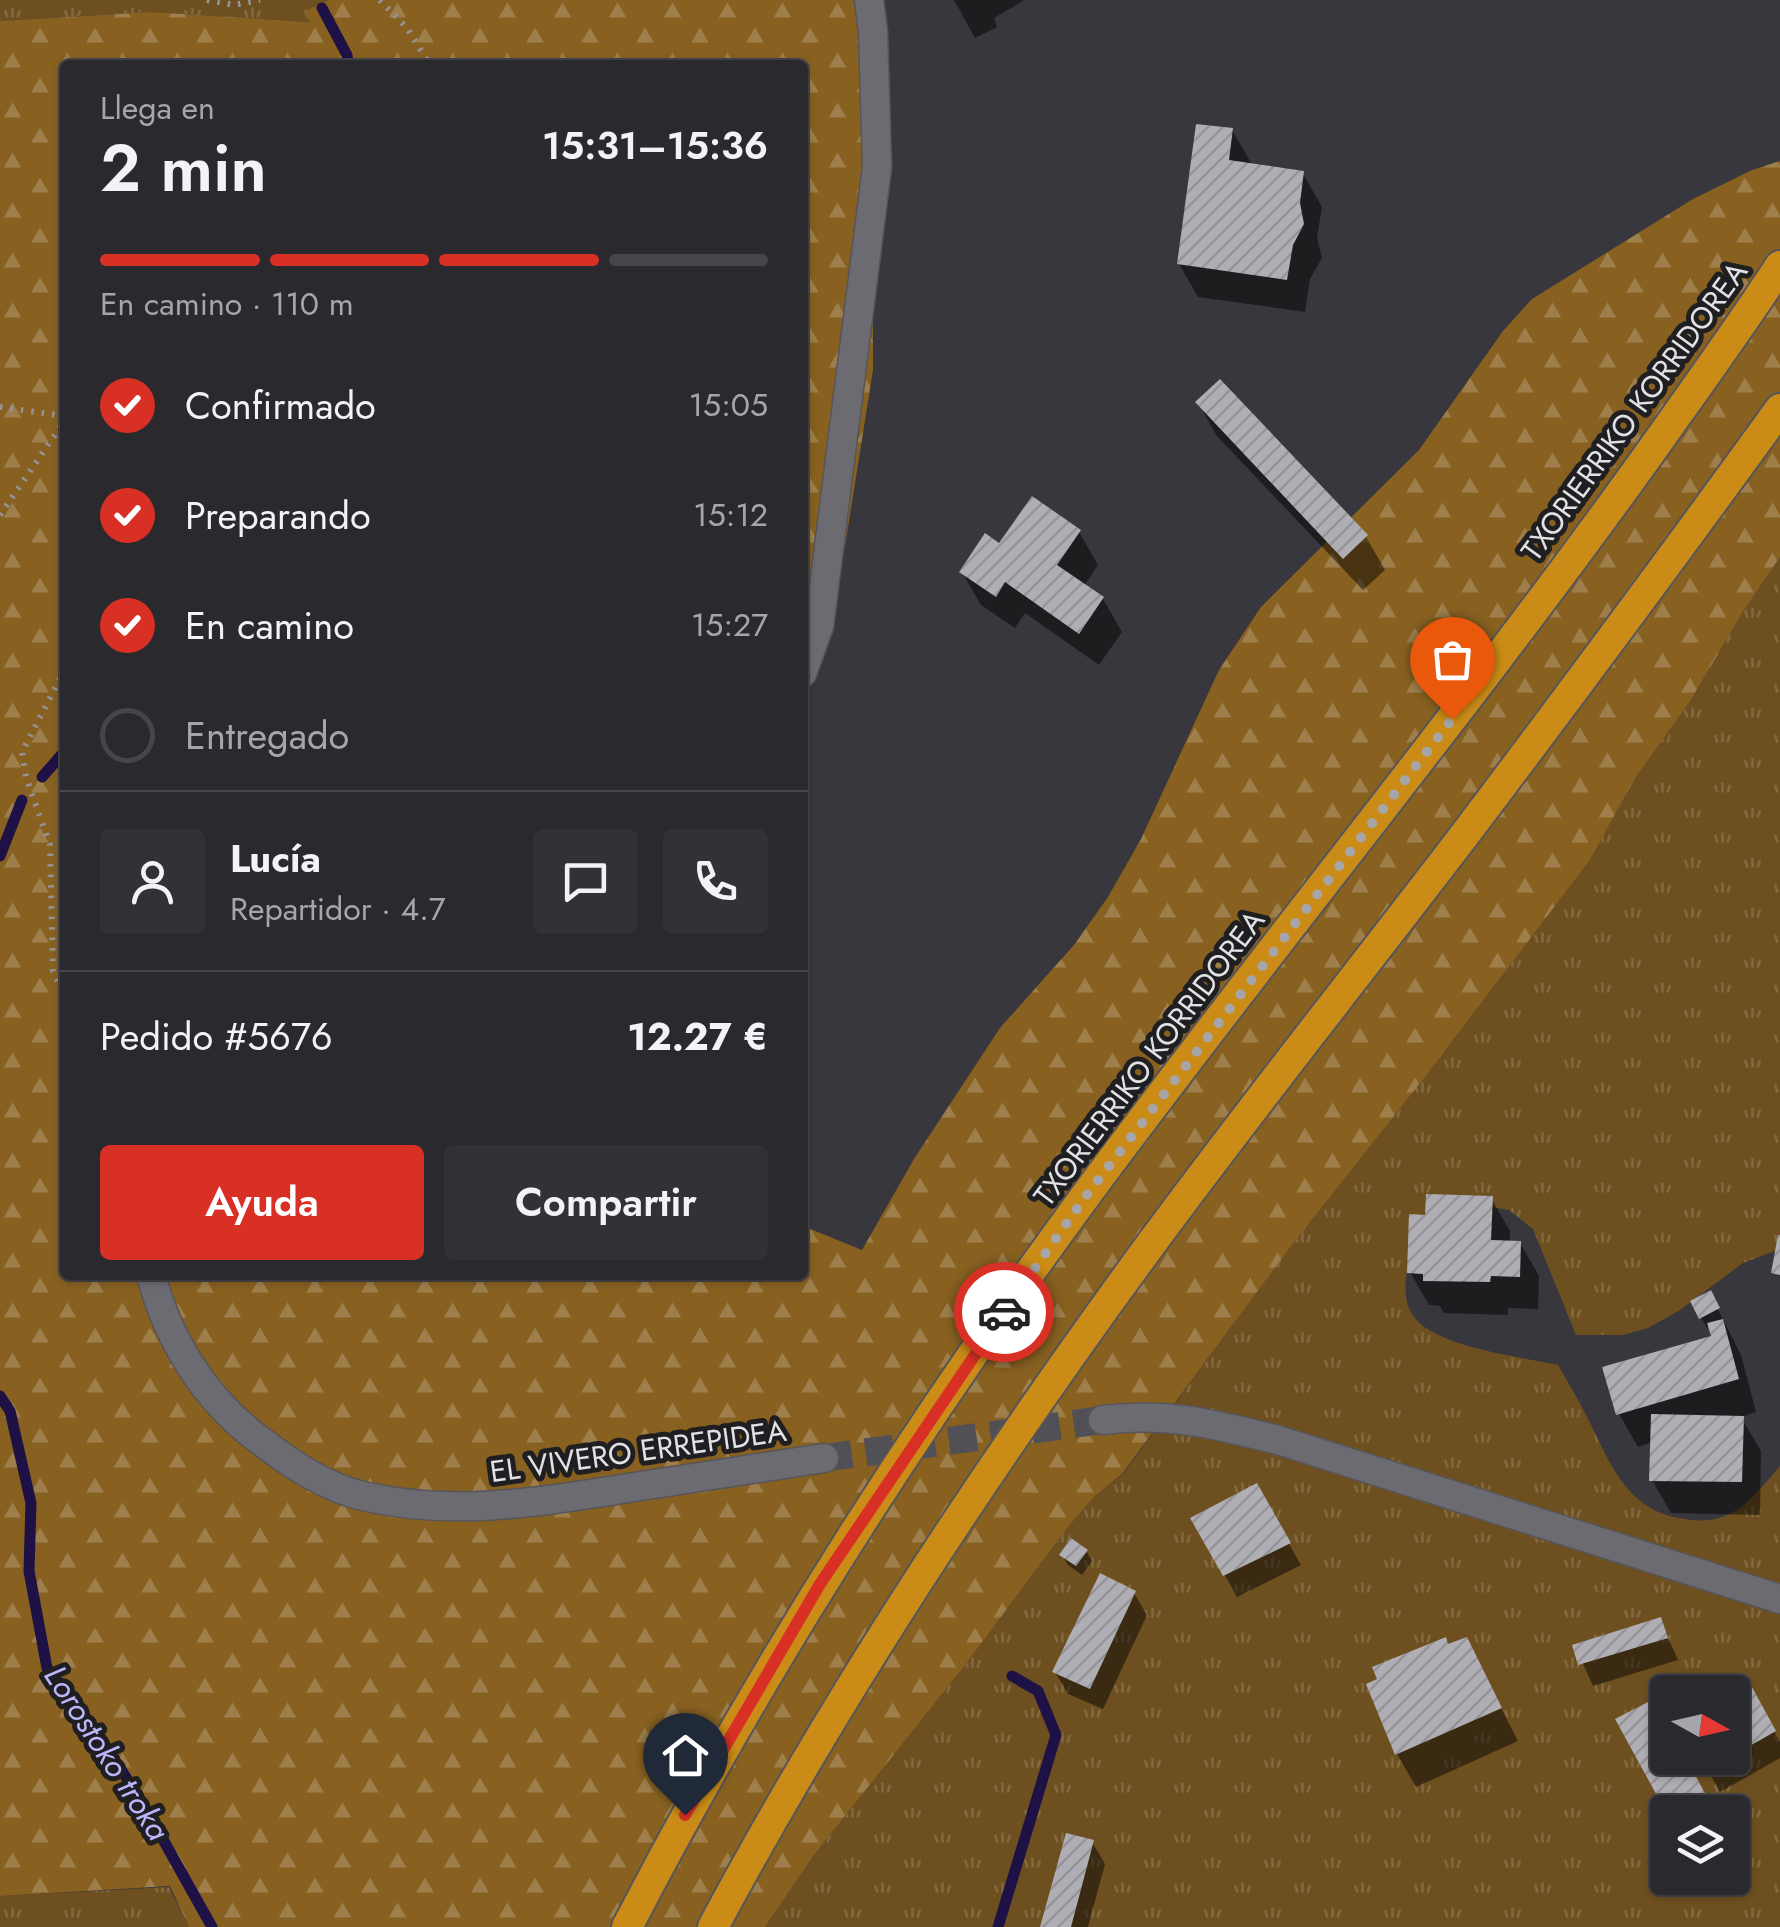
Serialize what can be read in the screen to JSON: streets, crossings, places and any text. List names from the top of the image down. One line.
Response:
{"streets":{"highway":["TXORIERRIKO KORRIDOREA"],"street":["EL VIVERO ERREPIDEA"]},"water":["Lorostoko troka"],"north":"right","page":{"heading":["2 min","Llega en","15:31–15:36"],"panel":["Lucía","Repartidor · 4.7","Pedido #5676","12.27 €"],"bar":"En camino · 110 m","list":[["Confirmado","15:05"],["Preparando","15:12"],["En camino","15:27"],"Entregado"],"buttons":["Ayuda","Compartir"]}}
